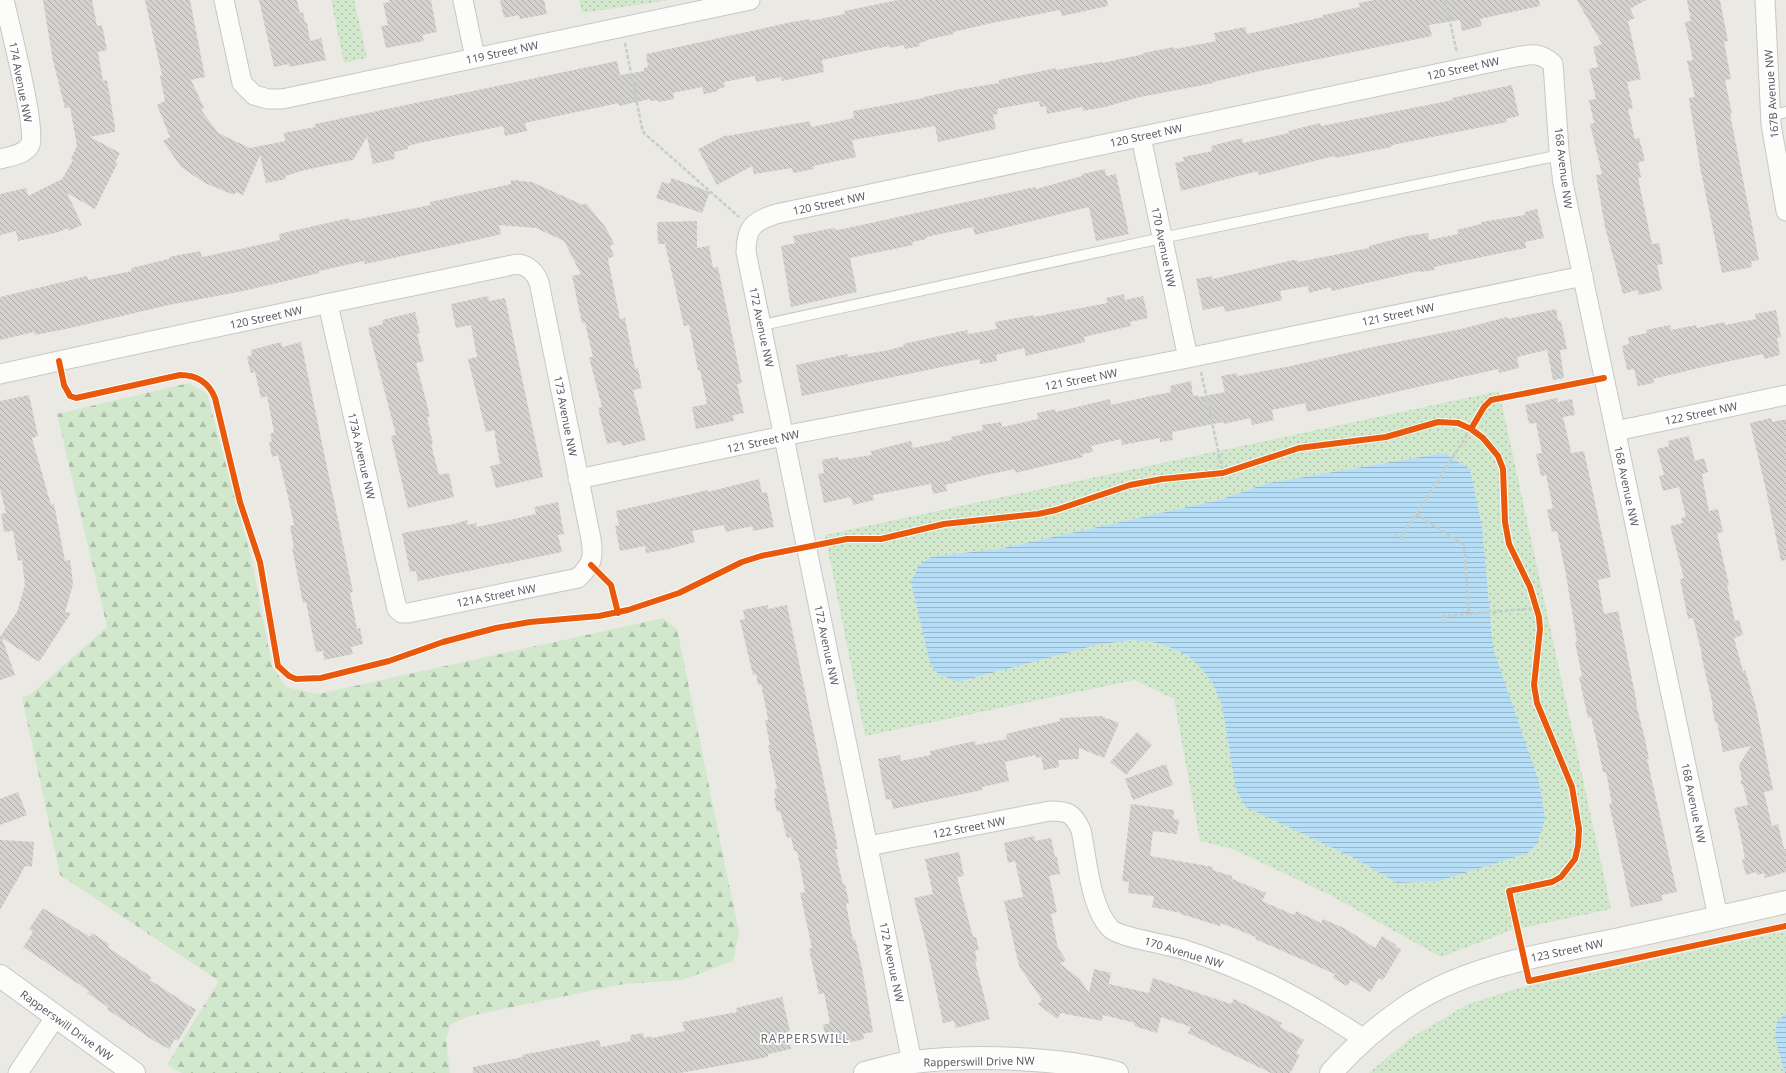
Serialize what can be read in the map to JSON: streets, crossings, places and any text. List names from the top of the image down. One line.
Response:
{"streets":{"street":["119 Street NW","120 Street NW","174 Avenue NW","167B Avenue NW","168 Avenue NW","170 Avenue NW","121 Street NW","172 Avenue NW","122 Street NW","173 Avenue NW","173A Avenue NW","121A Street NW","123 Street NW","Rapperswill Drive NW"]},"crossings":[["120 Street NW","168 Avenue NW"],["120 Street NW","170 Avenue NW"],["120 Street NW","172 Avenue NW"],["120 Street NW","173 Avenue NW"],["120 Street NW","173A Avenue NW"],["168 Avenue NW","121 Street NW"],["168 Avenue NW","122 Street NW"],["168 Avenue NW","123 Street NW"],["170 Avenue NW","121 Street NW"],["170 Avenue NW","122 Street NW"],["170 Avenue NW","123 Street NW"],["121 Street NW","172 Avenue NW"],["121 Street NW","173 Avenue NW"],["172 Avenue NW","122 Street NW"],["172 Avenue NW","Rapperswill Drive NW"],["173 Avenue NW","121A Street NW"],["173A Avenue NW","121A Street NW"]],"districts":["RAPPERSWILL"]}
